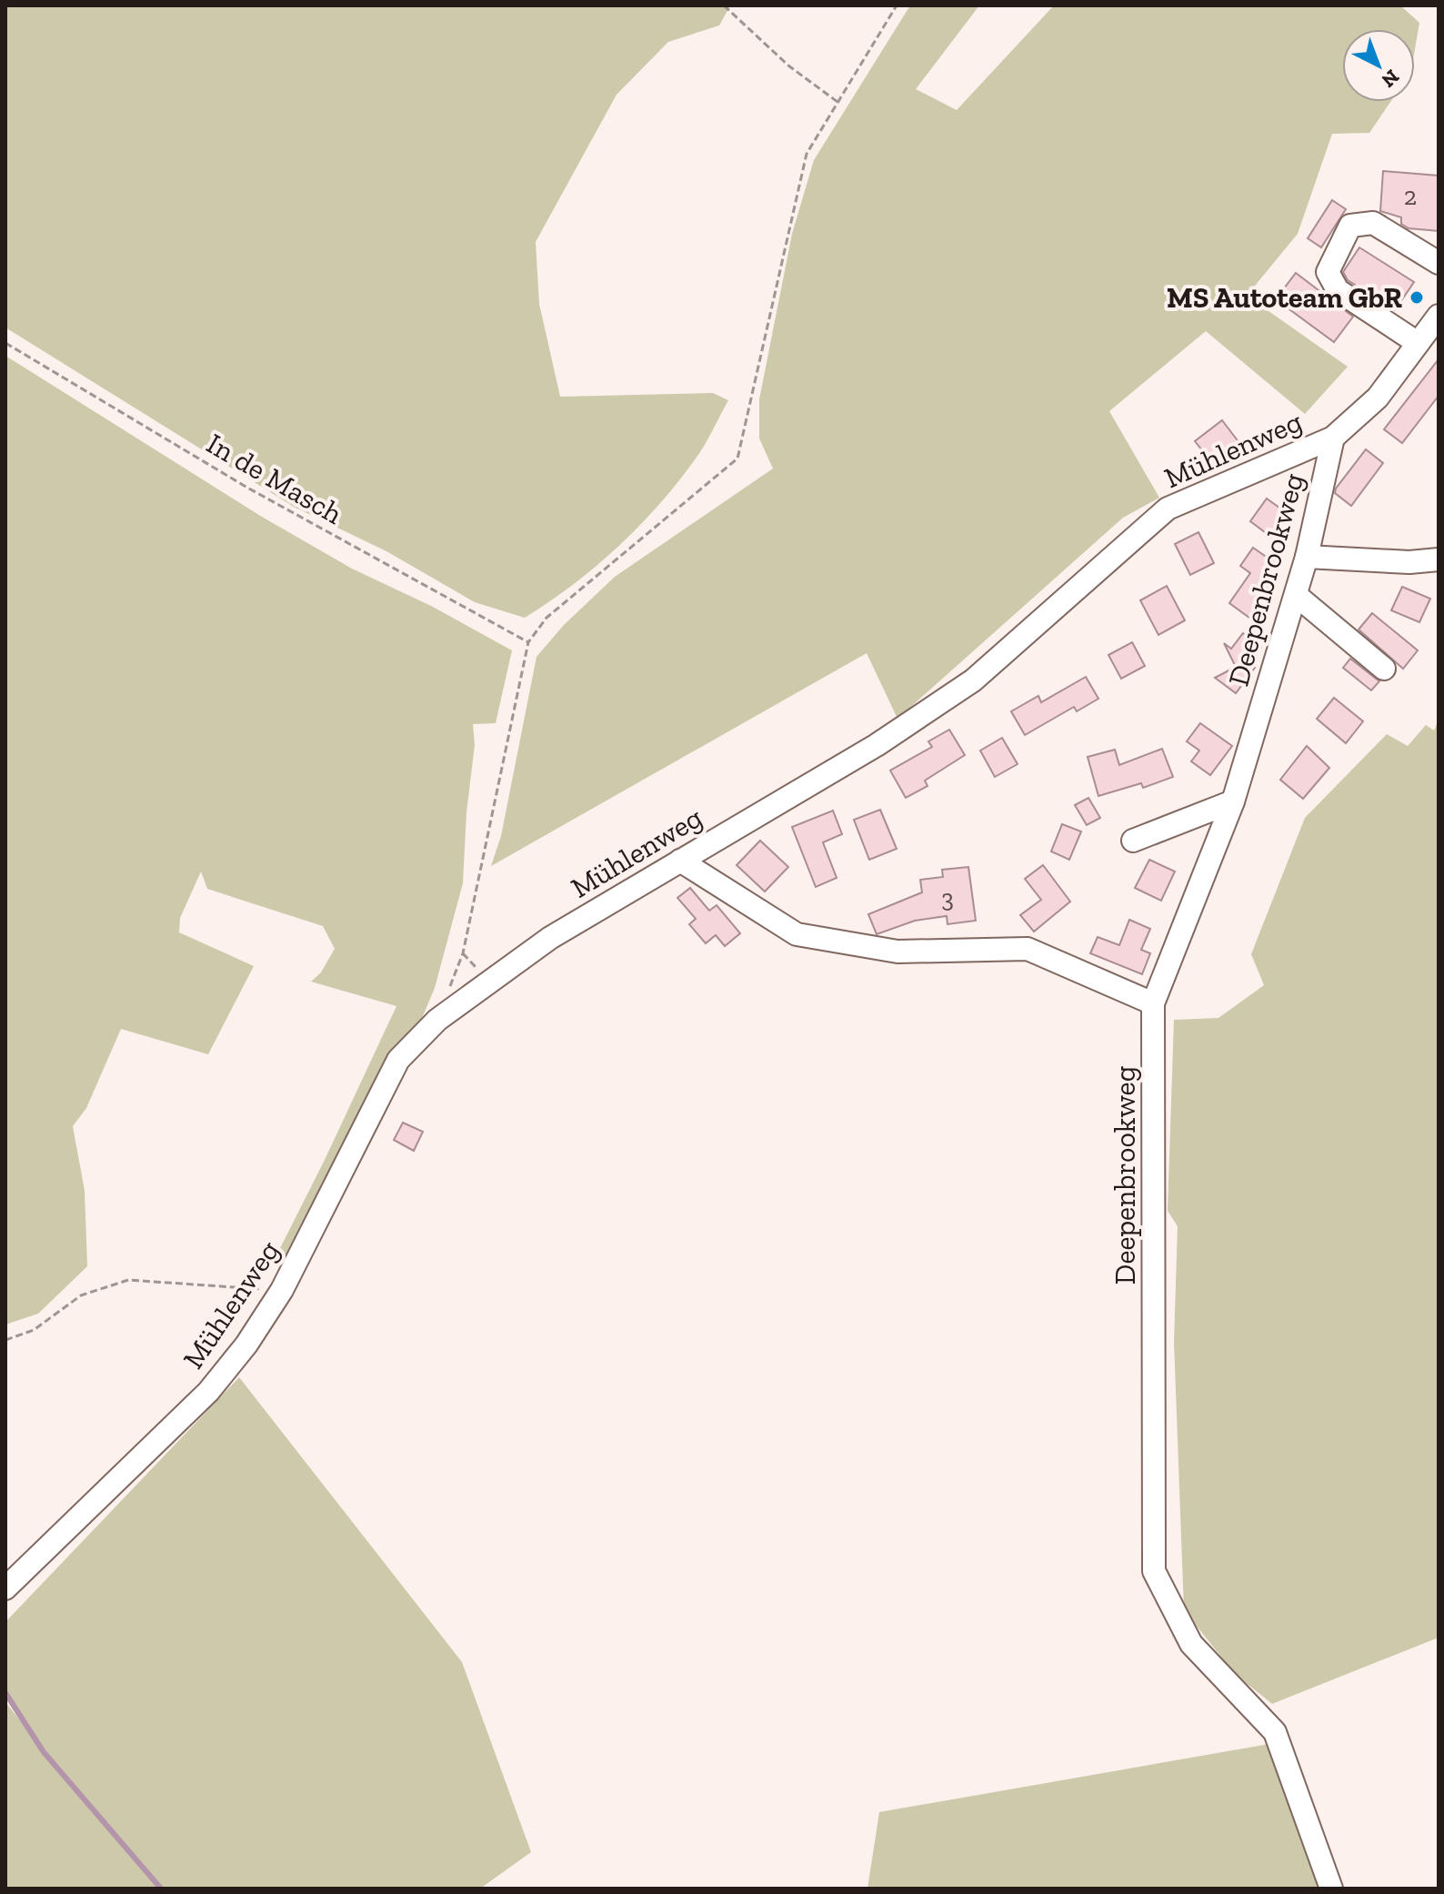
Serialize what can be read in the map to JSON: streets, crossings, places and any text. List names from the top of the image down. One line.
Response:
{"streets":{"street":["Mühlenweg","Deepenbrookweg"],"path":["In de Masch"]},"crossings":[["Mühlenweg","Deepenbrookweg"]],"places":["MS Autoteam GbR"],"house_numbers":["2","3"],"north":"bottom right"}
